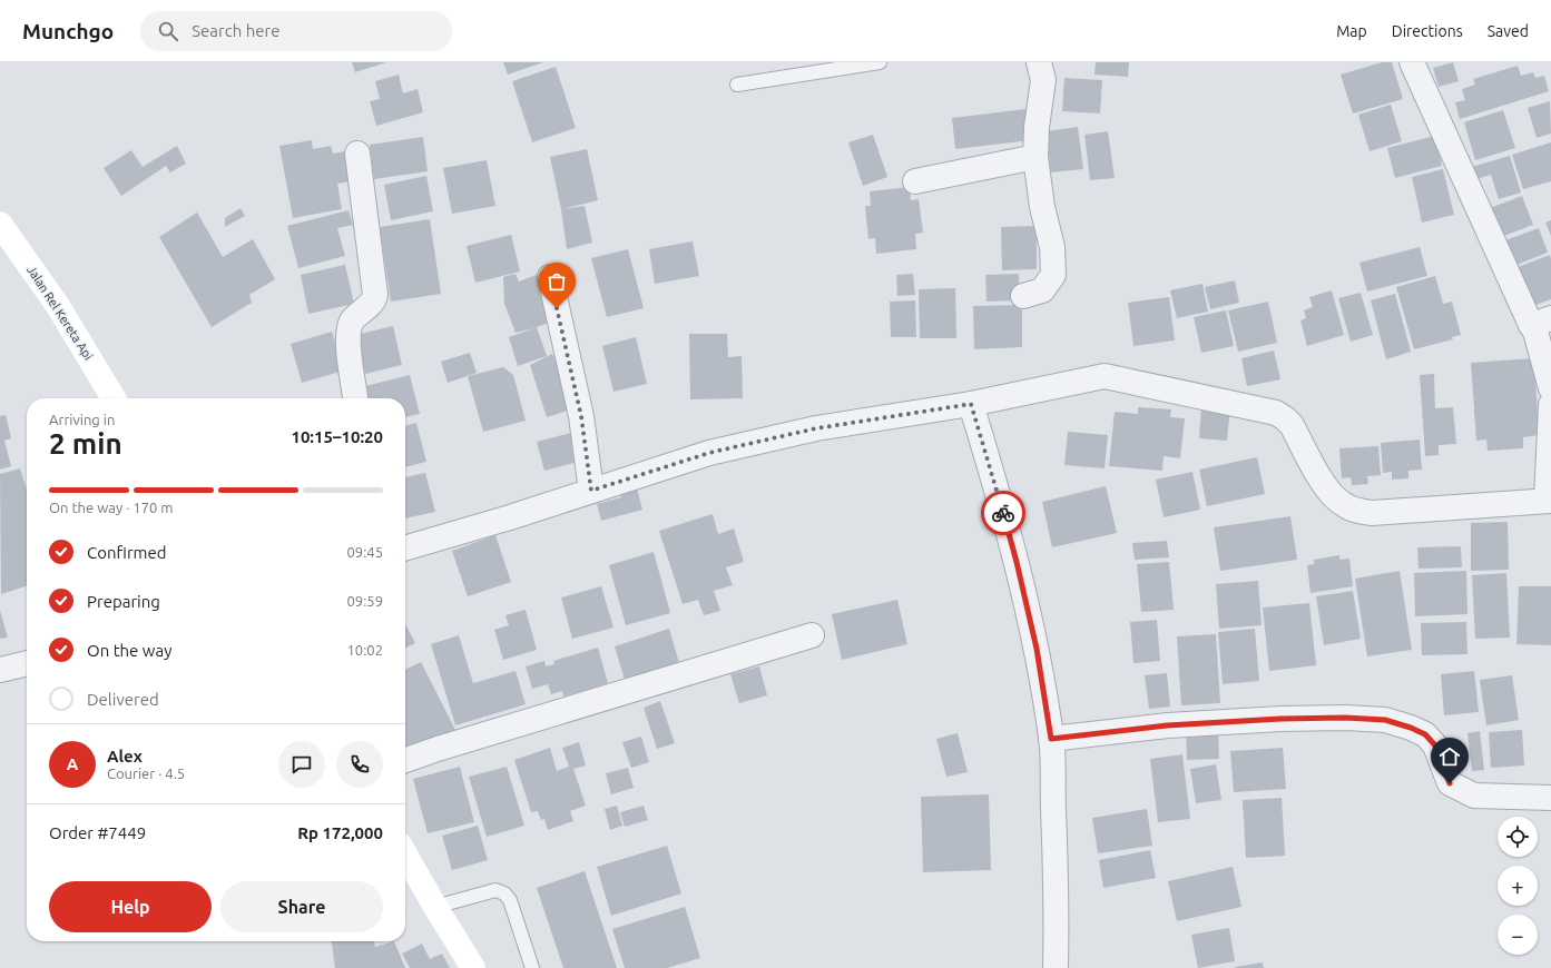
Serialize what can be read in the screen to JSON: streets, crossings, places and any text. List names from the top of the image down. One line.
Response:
{"streets":{"main road":["Jalan Rel Kereta Api"]},"page":{"header":"Munchgo","search":"Search here","nav":["Map","Directions","Saved"],"heading":["2 min","Arriving in","10:15–10:20"],"panel":["Alex","Courier · 4.5","Order #7449","Rp 172,000"],"bar":"On the way · 170 m","list":[["Confirmed","09:45"],["Preparing","09:59"],["On the way","10:02"],"Delivered"],"round":"A","map_buttons":["+","−"],"buttons":["Help","Share"]}}
